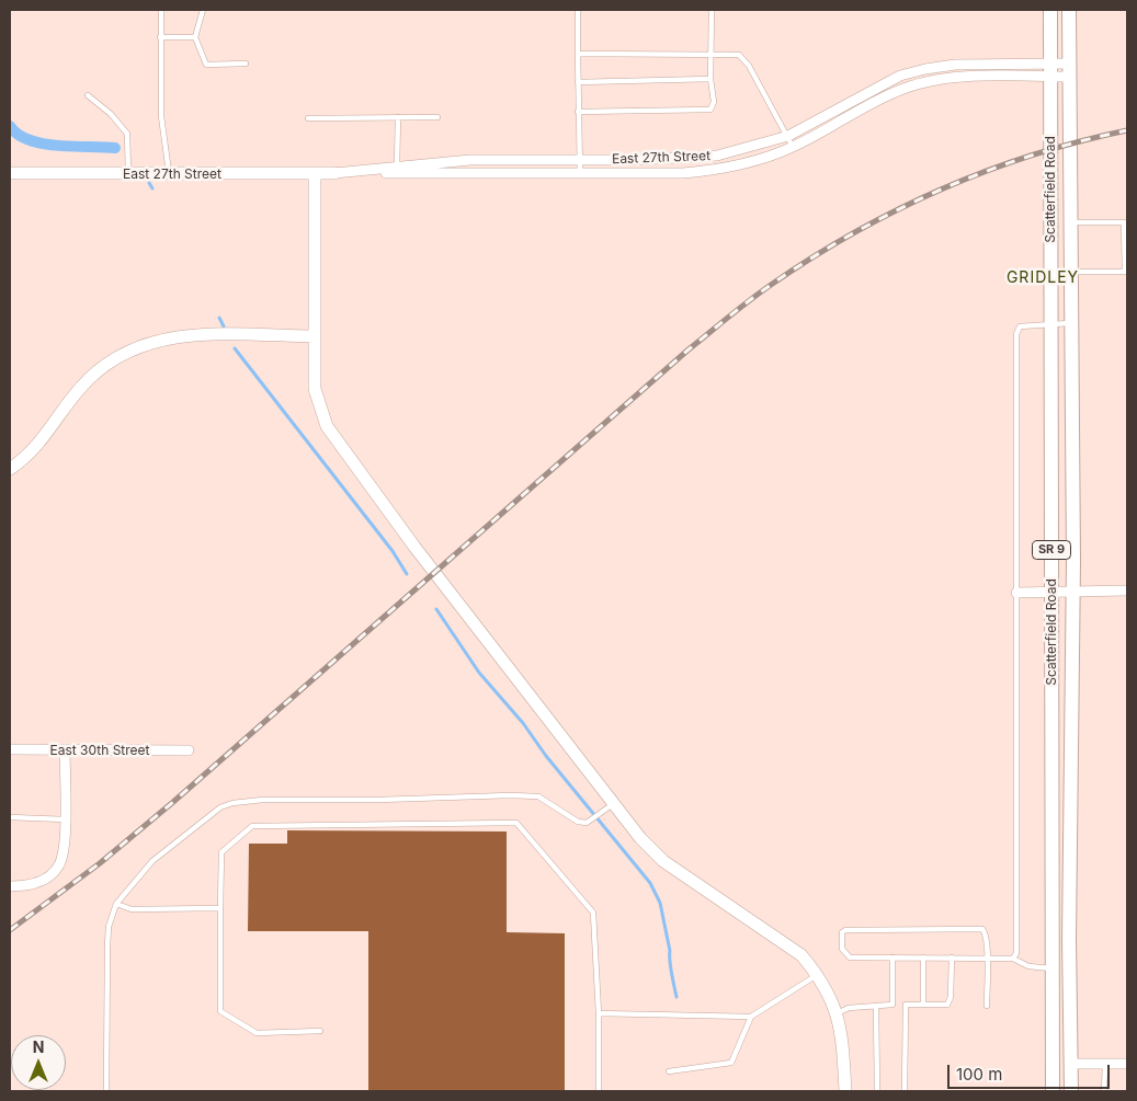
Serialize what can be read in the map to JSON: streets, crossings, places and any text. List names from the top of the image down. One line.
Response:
{"streets":{"main road":["Scatterfield Road","SR 9"],"street":["East 27th Street","East 30th Street"]},"crossings":[["East 27th Street","Scatterfield Road"]],"districts":["GRIDLEY"],"scale_bar":"100 m","north":"top"}
